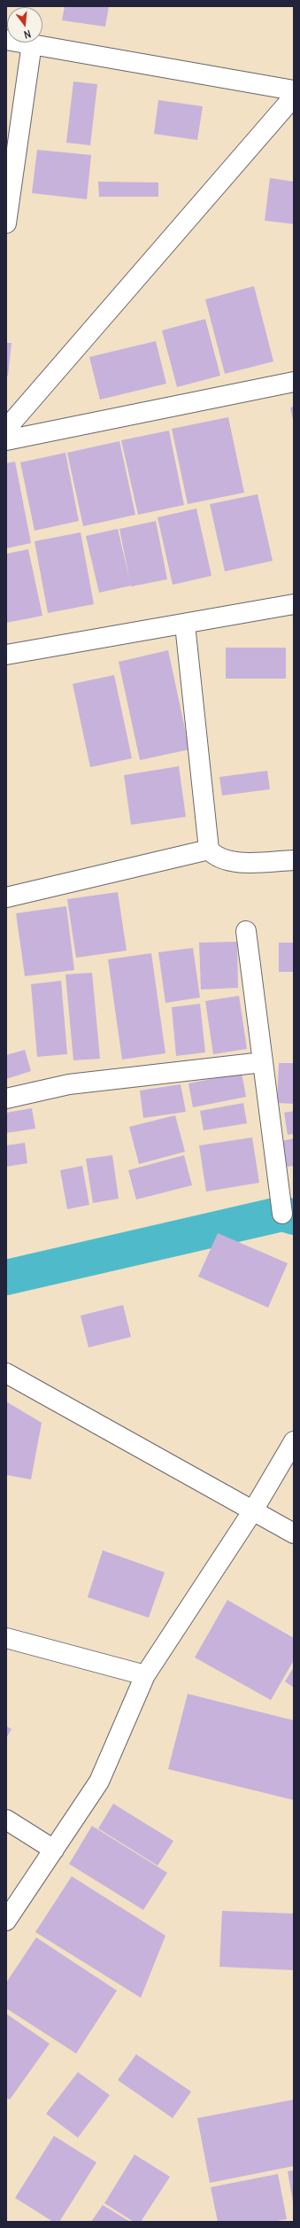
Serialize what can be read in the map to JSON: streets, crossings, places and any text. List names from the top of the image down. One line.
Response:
{"north":"bottom"}
